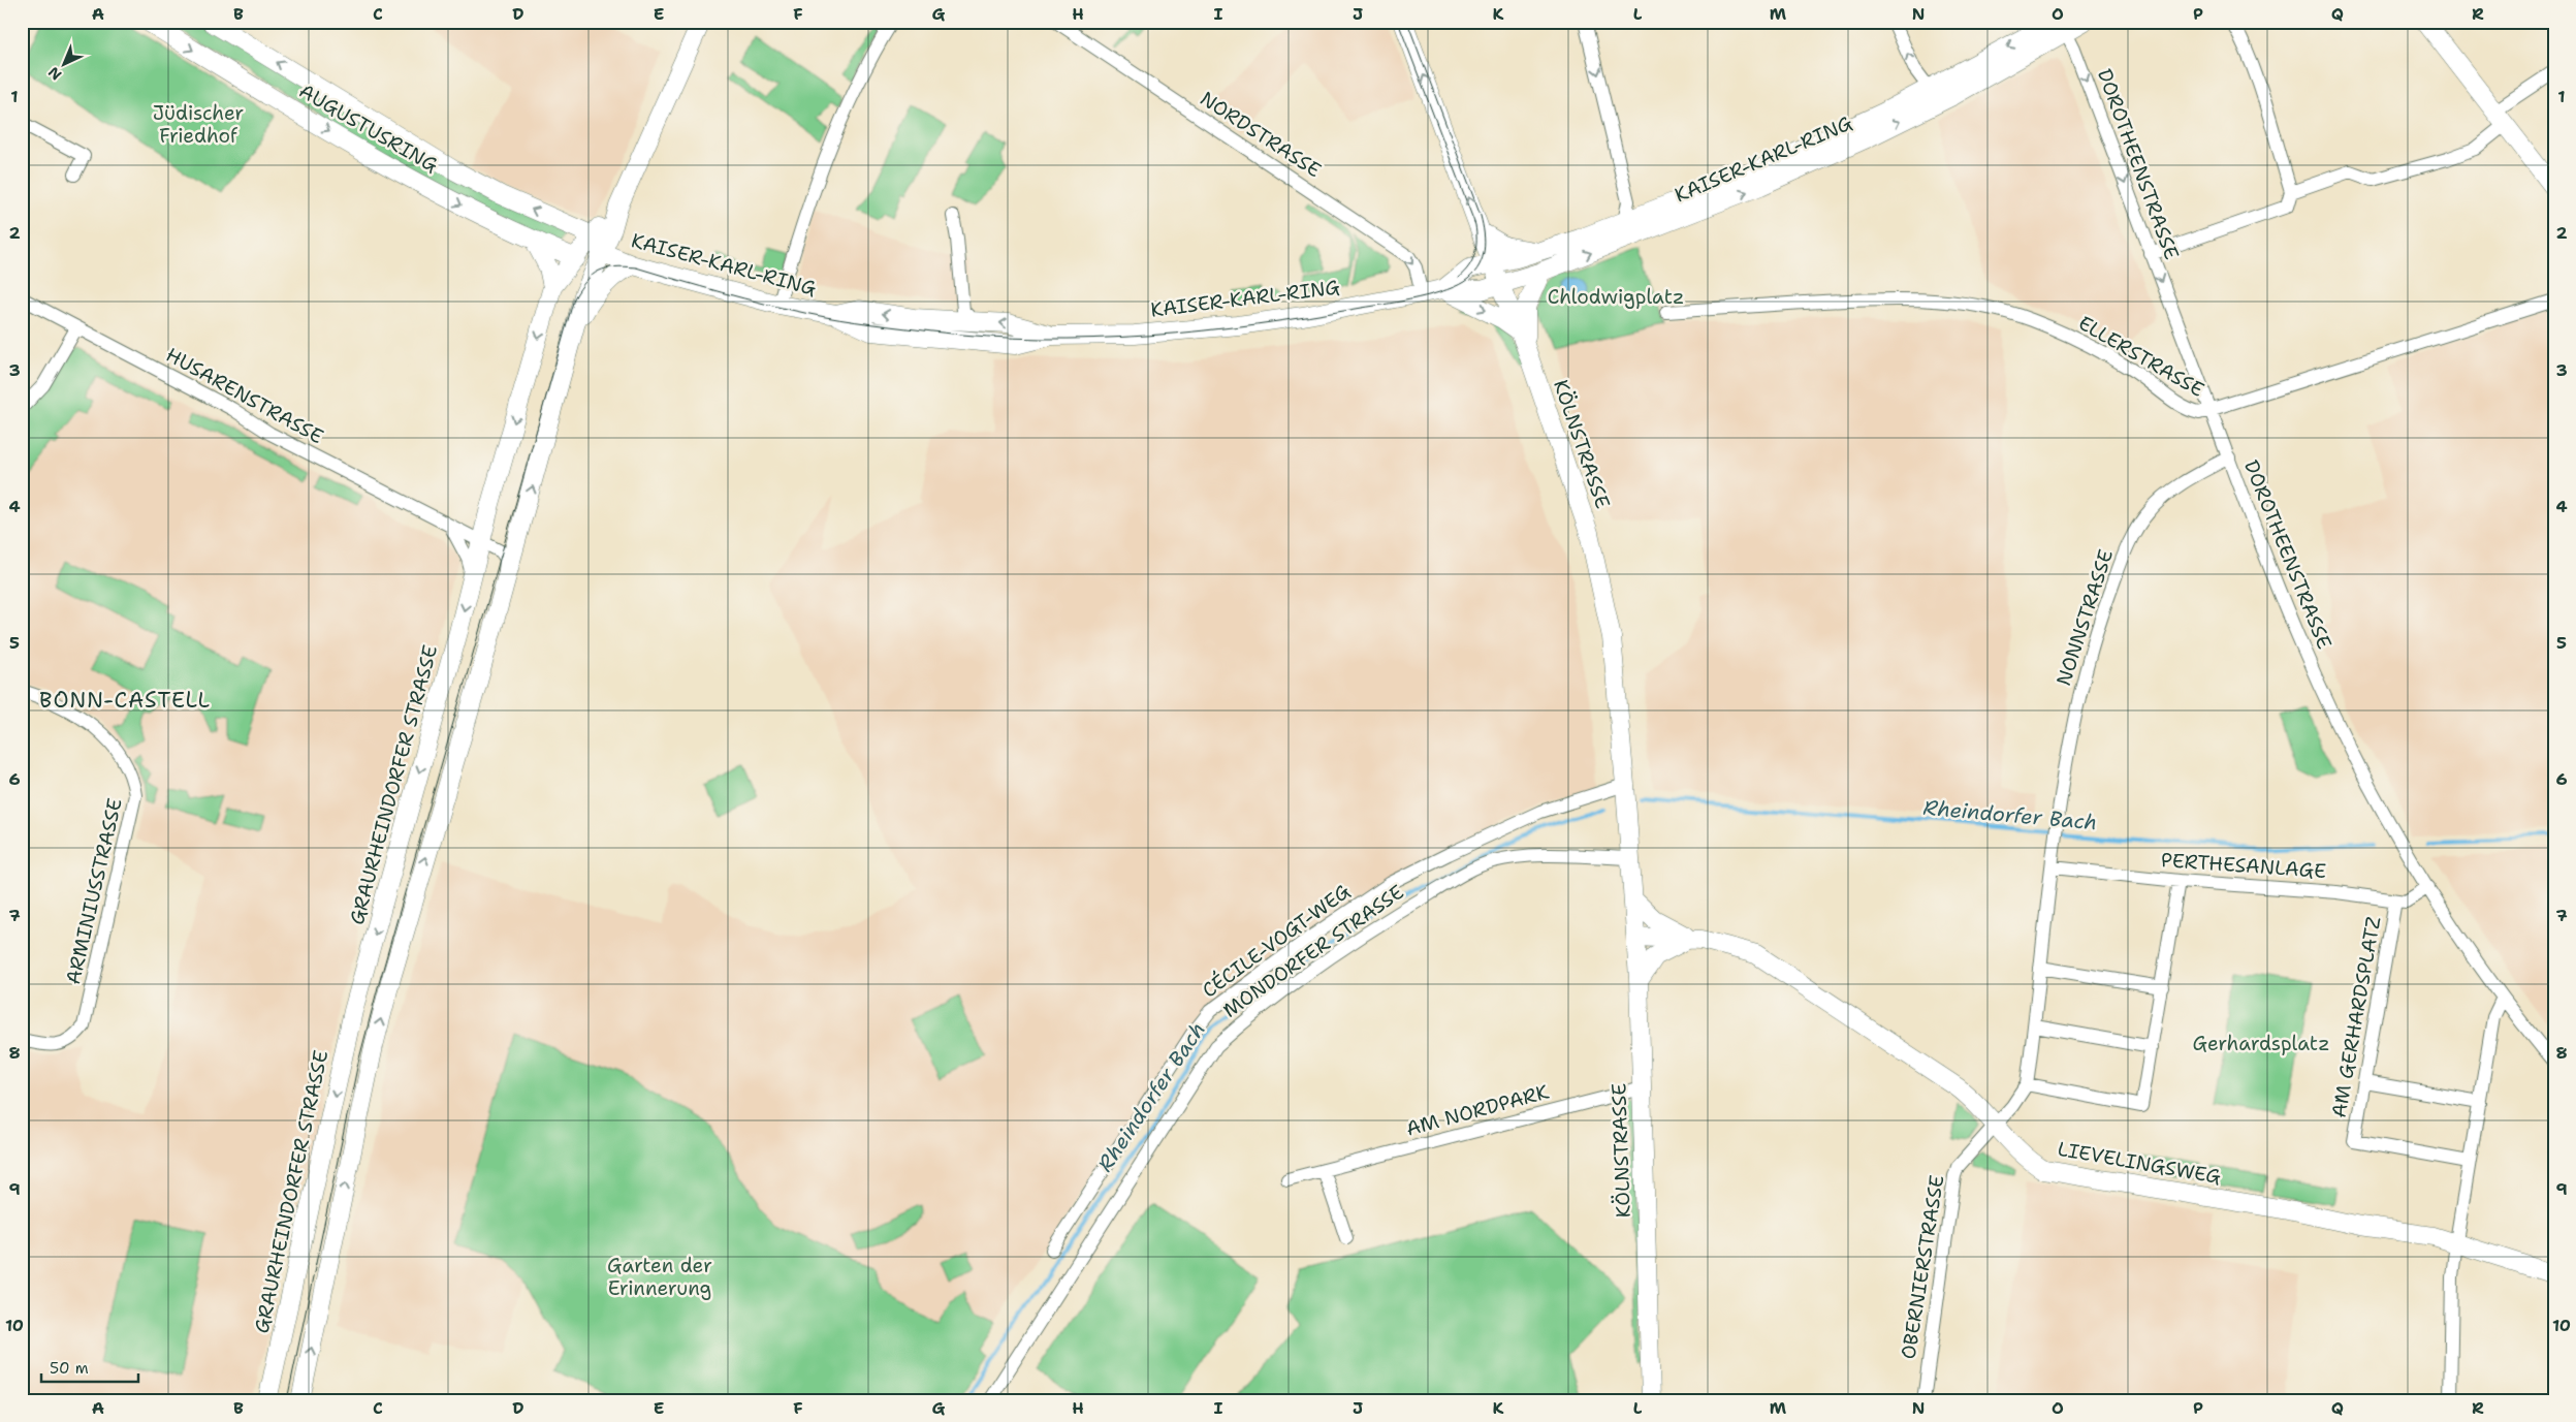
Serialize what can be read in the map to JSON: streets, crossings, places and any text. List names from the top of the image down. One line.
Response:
{"streets":{"main road":["AUGUSTUSRING","KAISER-KARL-RING","KÖLNSTRASSE","GRAURHEINDORFER STRASSE","LIEVELINGSWEG"],"street":["NORDSTRASSE","DOROTHEENSTRASSE","ELLERSTRASSE","HUSARENSTRASSE","NONNSTRASSE","PERTHESANLAGE","ARMINIUSSTRASSE","CÉCILE-VOGT-WEG","MONDORFER STRASSE","AM GERHARDSPLATZ","AM NORDPARK","OBERNIERSTRASSE"]},"crossings":[["AUGUSTUSRING","KAISER-KARL-RING"],["AUGUSTUSRING","GRAURHEINDORFER STRASSE"],["NORDSTRASSE","KAISER-KARL-RING"],["KAISER-KARL-RING","DOROTHEENSTRASSE"],["KAISER-KARL-RING","KÖLNSTRASSE"],["KAISER-KARL-RING","GRAURHEINDORFER STRASSE"],["DOROTHEENSTRASSE","ELLERSTRASSE"],["DOROTHEENSTRASSE","NONNSTRASSE"],["DOROTHEENSTRASSE","PERTHESANLAGE"],["HUSARENSTRASSE","GRAURHEINDORFER STRASSE"],["KÖLNSTRASSE","CÉCILE-VOGT-WEG"],["KÖLNSTRASSE","MONDORFER STRASSE"],["KÖLNSTRASSE","AM NORDPARK"],["KÖLNSTRASSE","LIEVELINGSWEG"],["NONNSTRASSE","PERTHESANLAGE"],["NONNSTRASSE","OBERNIERSTRASSE"],["PERTHESANLAGE","AM GERHARDSPLATZ"],["LIEVELINGSWEG","OBERNIERSTRASSE"]],"one_way":["NORDSTRASSE","DOROTHEENSTRASSE"],"districts":["BONN-CASTELL"],"water":["Rheindorfer Bach"],"parks":["Jüdischer Friedhof","Chlodwigplatz","Gerhardsplatz","Garten der Erinnerung"],"scale_bar":"50 m","north":"bottom left","grid":{"columns":["A","B","C","D","E","F","G","H","I","J","K","L","M","N","O","P","Q","R"],"rows":["1","2","3","4","5","6","7","8","9","10"]}}
